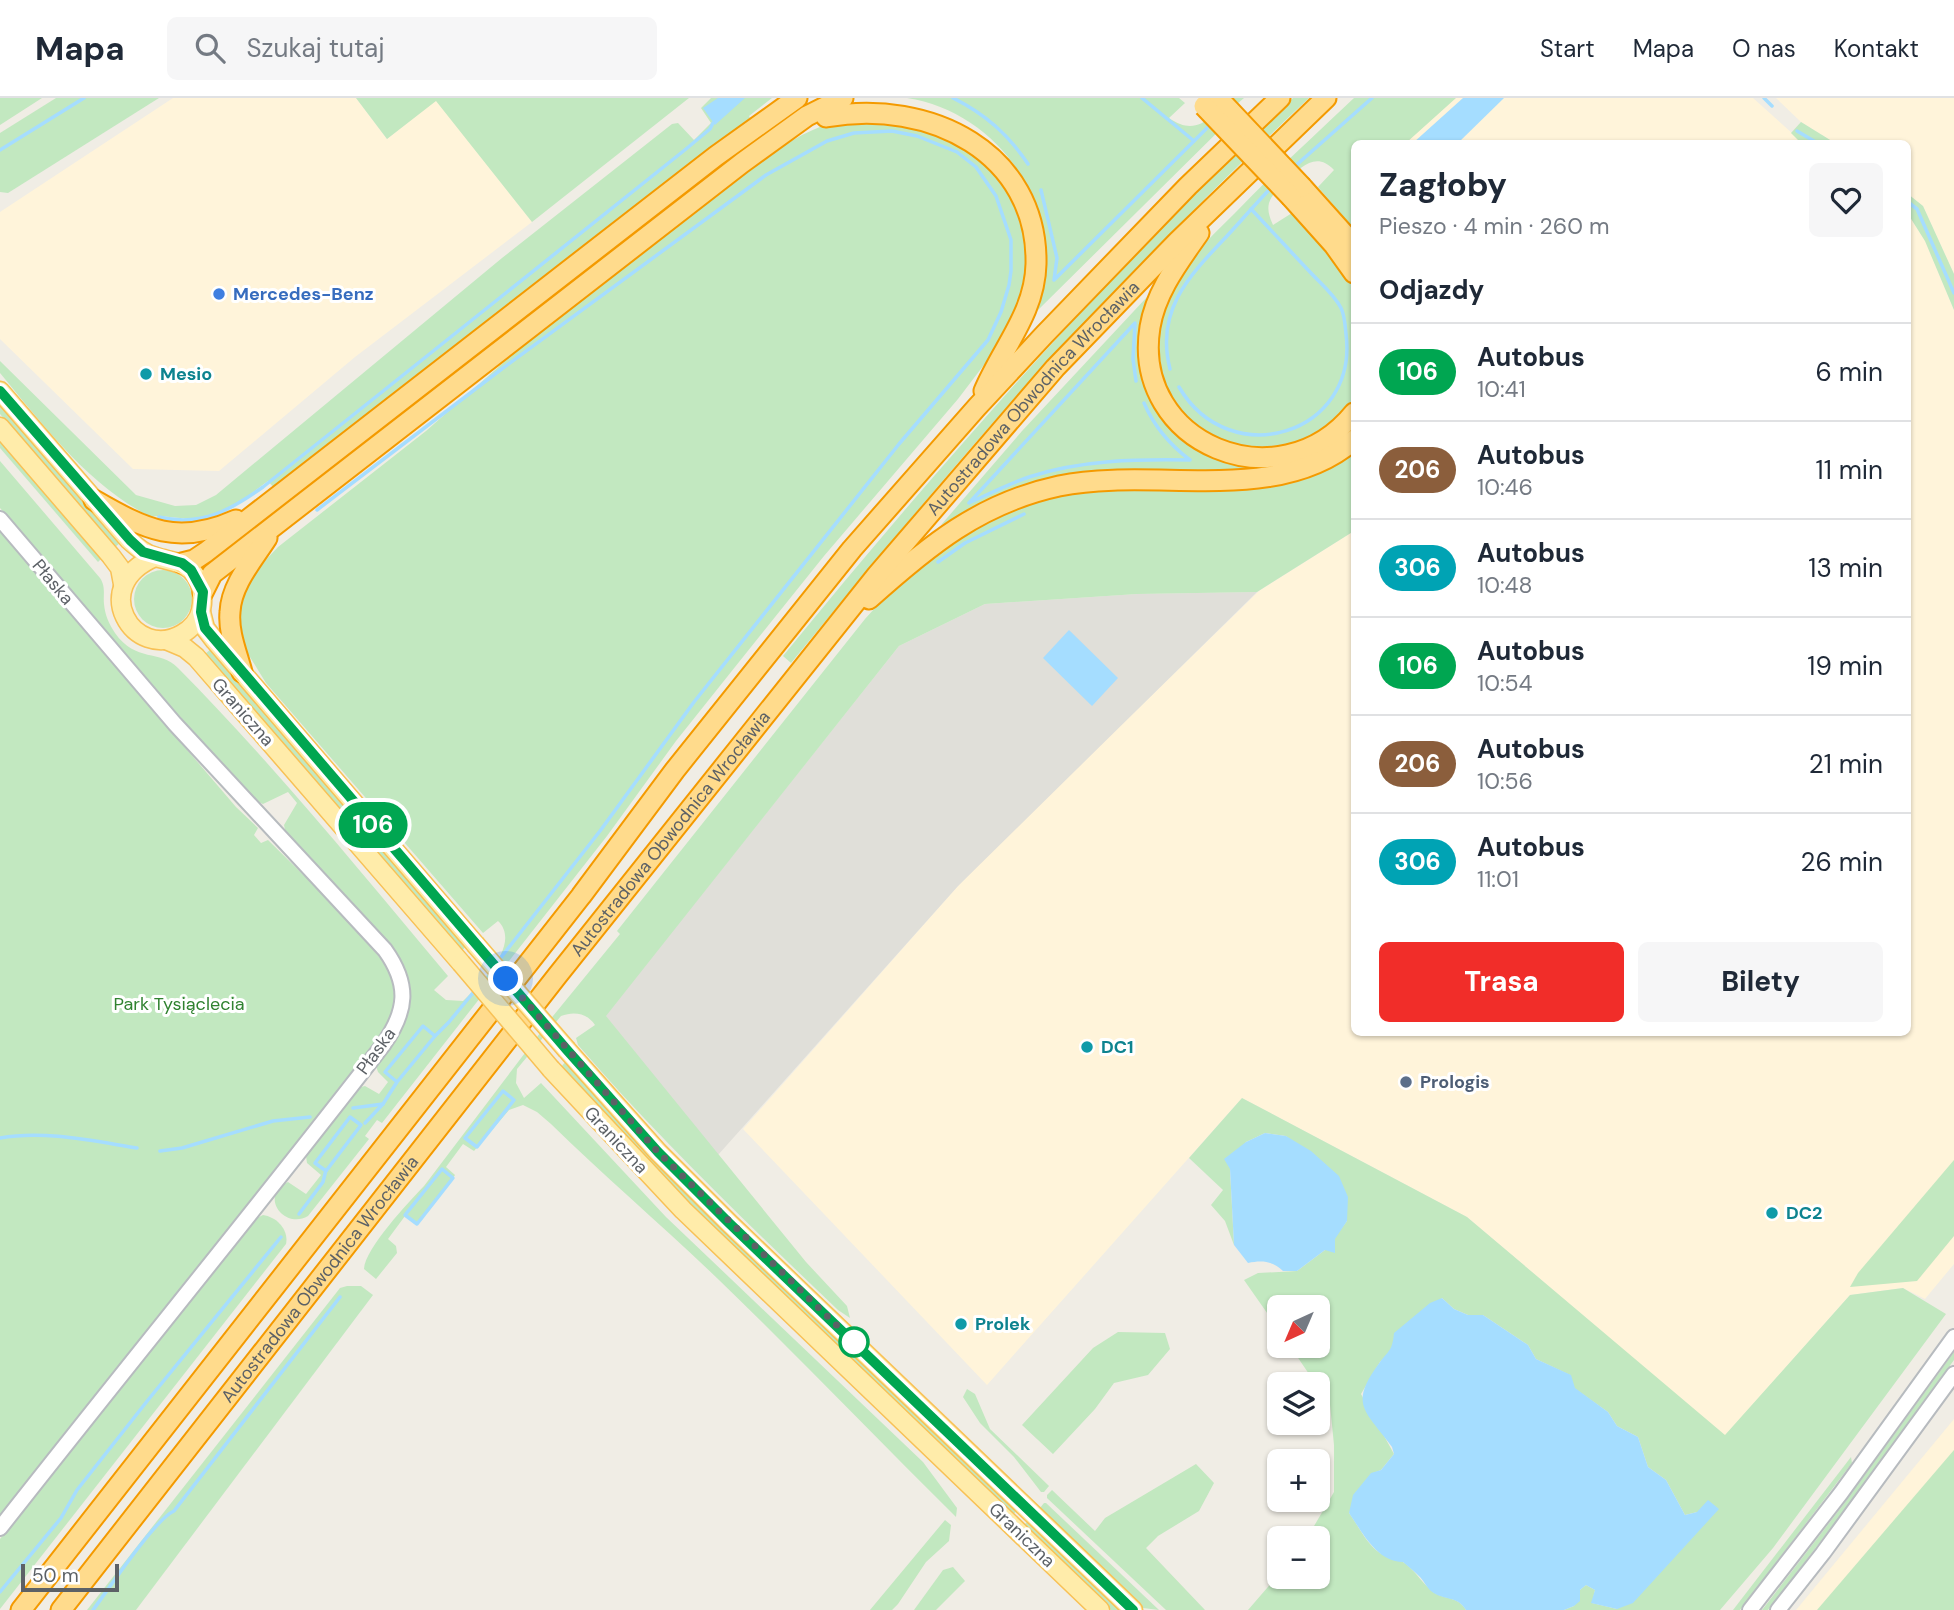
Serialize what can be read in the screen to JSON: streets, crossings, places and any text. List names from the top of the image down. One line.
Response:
{"streets":{"highway":["Autostradowa Obwodnica Wrocławia"],"main road":["Graniczna"],"street":["Płaska"]},"parks":["Park Tysiąclecia"],"places":["Mercedes-Benz","Mesio","DC1","Prologis","DC2","Prolek"],"lines":["bus line 106"],"scale_bar":"50 m","north":"bottom left","page":{"header":"Mapa","search":"Szukaj tutaj","nav":["Start","Mapa","O nas","Kontakt"],"on_map":"106","heading":[["Zagłoby","Pieszo · 4 min · 260 m"],"Odjazdy"],"list":[{"mark":"106","name":"Autobus","note":"10:41","value":"6 min"},{"mark":"206","name":"Autobus","note":"10:46","value":"11 min"},{"mark":"306","name":"Autobus","note":"10:48","value":"13 min"},{"mark":"106","name":"Autobus","note":"10:54","value":"19 min"},{"mark":"206","name":"Autobus","note":"10:56","value":"21 min"},{"mark":"306","name":"Autobus","note":"11:01","value":"26 min"}],"buttons":["Trasa","Bilety"],"map_buttons":["+","−"],"scale":"50 m"}}
